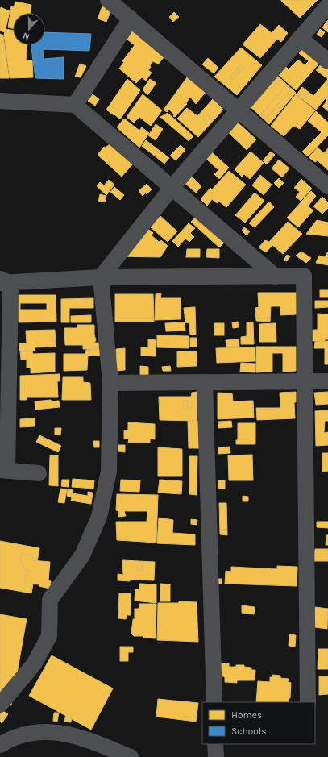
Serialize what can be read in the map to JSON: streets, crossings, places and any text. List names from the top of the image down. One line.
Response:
{"legend":["Homes","Schools"],"north":"bottom"}
